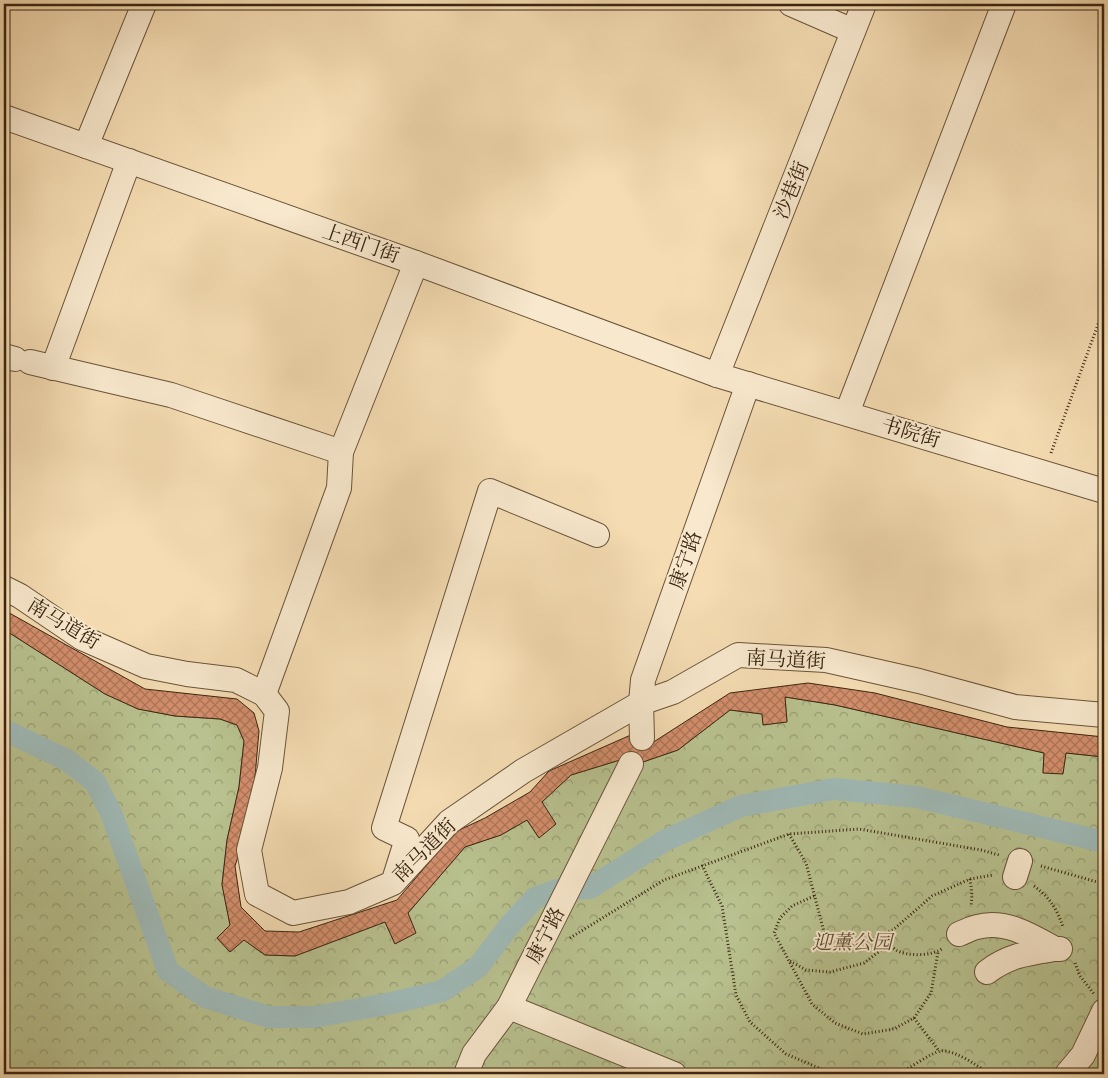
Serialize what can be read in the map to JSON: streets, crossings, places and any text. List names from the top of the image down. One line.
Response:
{"streets":{"street":["沙巷街","上西门街","书院街","康宁路","南马道街"]},"crossings":[["沙巷街","上西门街"],["沙巷街","书院街"],["上西门街","书院街"],["书院街","康宁路"],["康宁路","南马道街"]],"parks":["迎薰公园"]}
